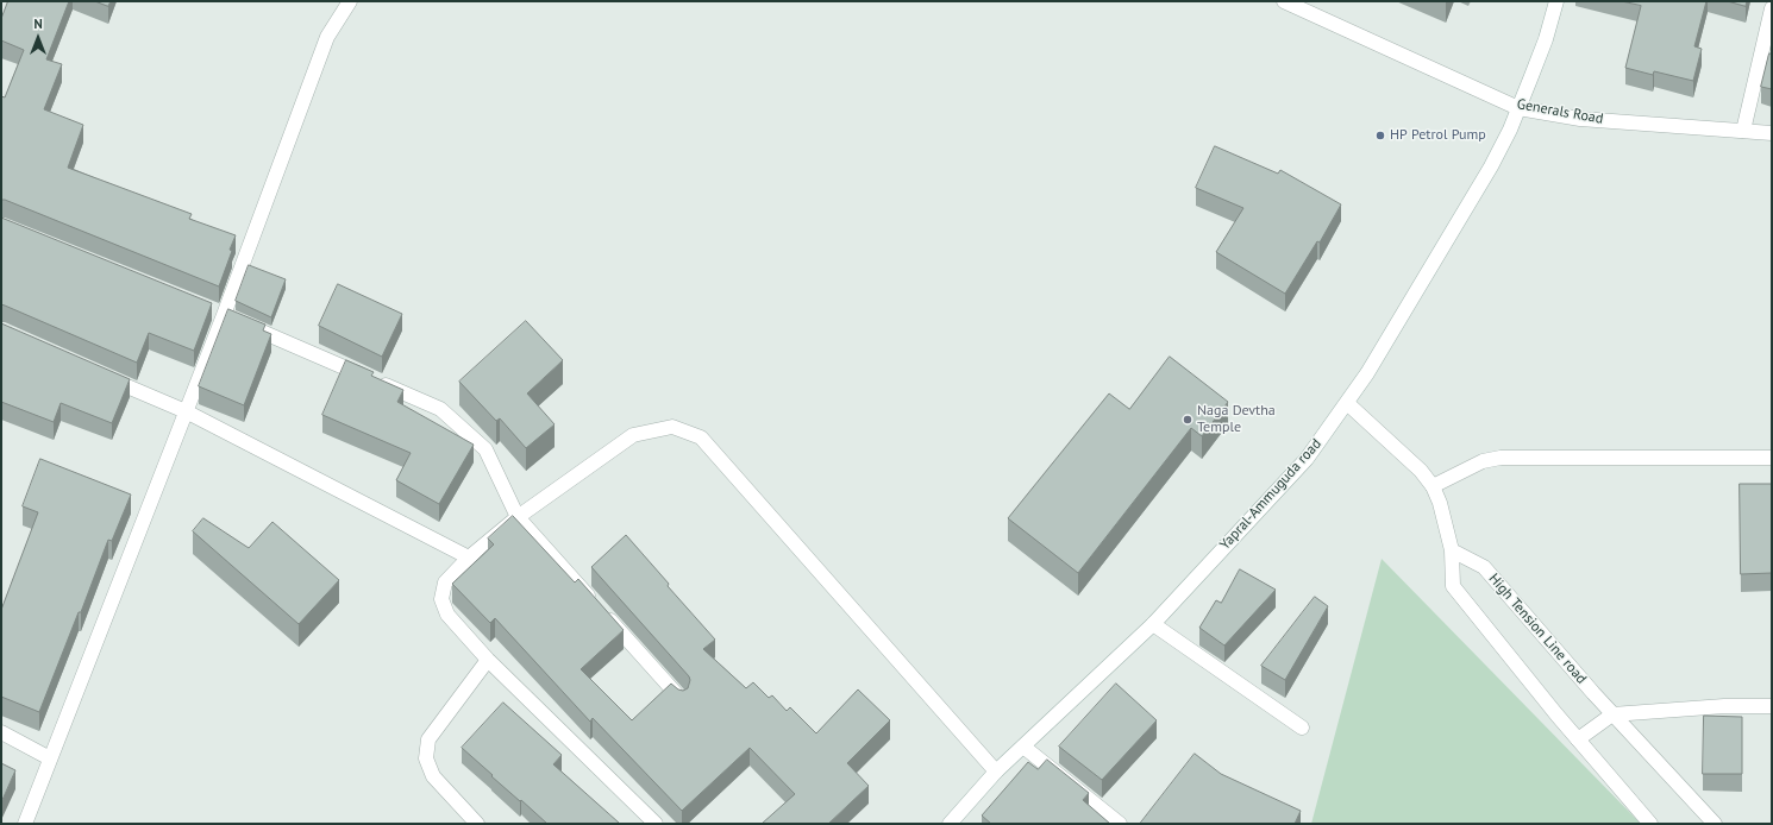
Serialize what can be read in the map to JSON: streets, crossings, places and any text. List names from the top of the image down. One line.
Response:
{"streets":{"street":["Generals Road","Yapral-Ammuguda road","High Tension Line road"]},"crossings":[["Generals Road","Yapral-Ammuguda road"]],"places":["HP Petrol Pump","Naga Devtha Temple"],"north":"top"}
